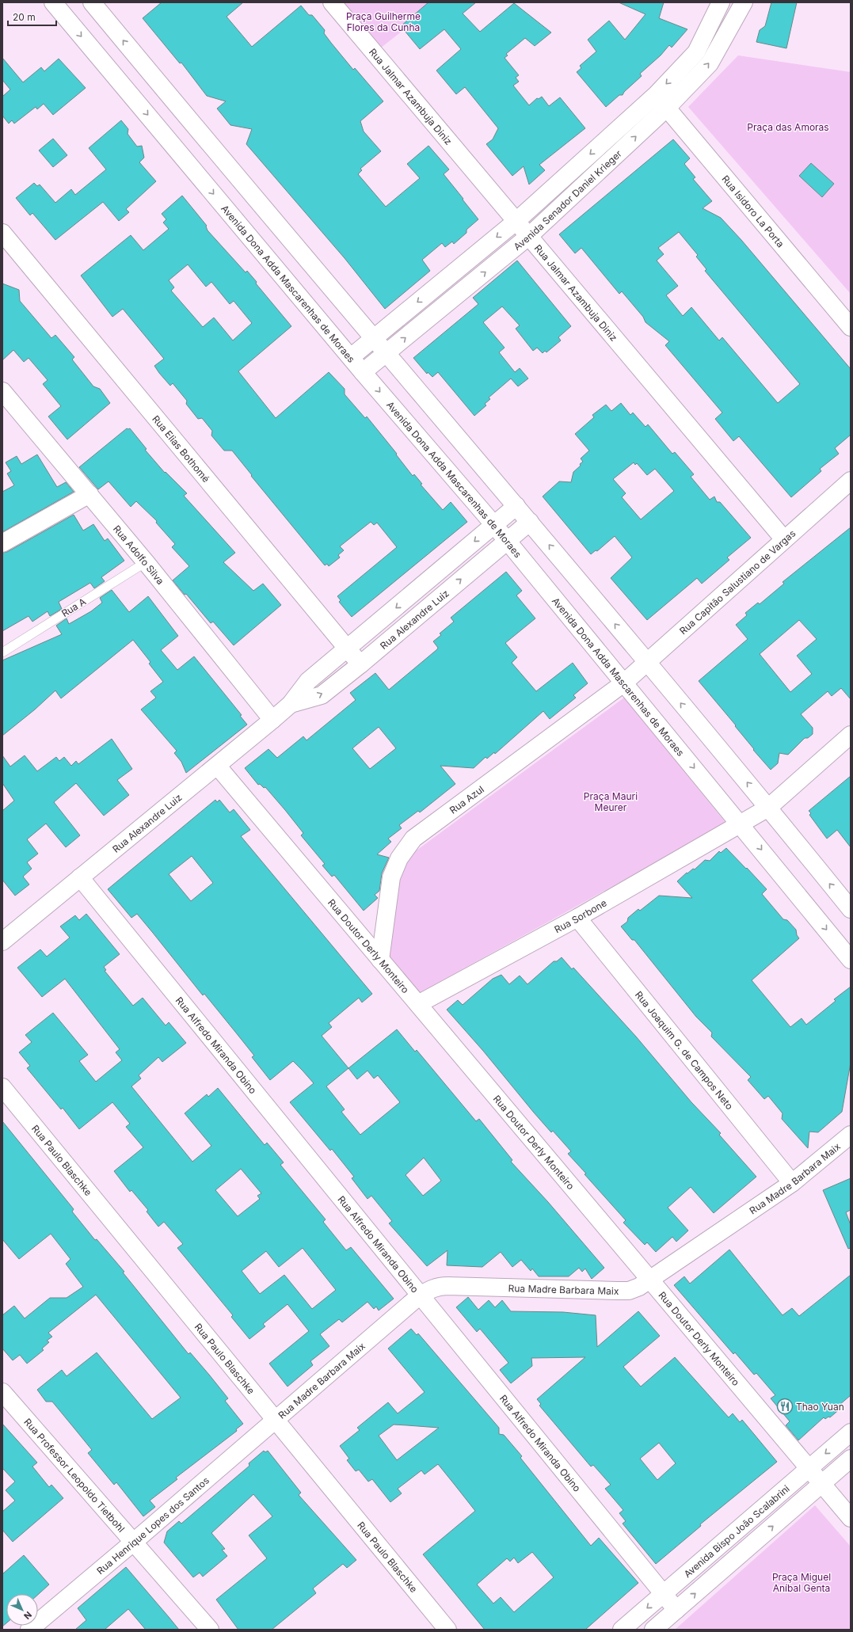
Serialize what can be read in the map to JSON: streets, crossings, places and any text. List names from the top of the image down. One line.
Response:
{"streets":{"street":["Rua Jalmar Azambuja Diniz","Avenida Senador Daniel Krieger","Rua Isidoro La Porta","Avenida Dona Adda Mascarenhas de Moraes","Rua Elias Bothomé","Rua Adolfo Silva","Rua Capitão Salustiano de Vargas","Rua Alexandre Luiz","Rua Azul","Rua Sorbone","Rua Doutor Derly Monteiro","Rua Alfredo Miranda Obino","Rua Joaquim G. de Campos Neto","Rua Paulo Blaschke","Rua Madre Barbara Maix","Rua Professor Leopoldo Tietbohl","Rua Henrique Lopes dos Santos","Avenida Bispo João Scalabrini"],"lane":["Rua A"]},"crossings":[["Rua Jalmar Azambuja Diniz","Avenida Senador Daniel Krieger"],["Rua Jalmar Azambuja Diniz","Rua Capitão Salustiano de Vargas"],["Avenida Senador Daniel Krieger","Rua Isidoro La Porta"],["Avenida Senador Daniel Krieger","Avenida Dona Adda Mascarenhas de Moraes"],["Avenida Dona Adda Mascarenhas de Moraes","Rua Capitão Salustiano de Vargas"],["Avenida Dona Adda Mascarenhas de Moraes","Rua Alexandre Luiz"],["Avenida Dona Adda Mascarenhas de Moraes","Rua Azul"],["Avenida Dona Adda Mascarenhas de Moraes","Rua Sorbone"],["Rua Elias Bothomé","Rua Alexandre Luiz"],["Rua Adolfo Silva","Rua A"],["Rua Adolfo Silva","Rua Alexandre Luiz"],["Rua Capitão Salustiano de Vargas","Rua Azul"],["Rua Alexandre Luiz","Rua Doutor Derly Monteiro"],["Rua Alexandre Luiz","Rua Alfredo Miranda Obino"],["Rua Azul","Rua Doutor Derly Monteiro"],["Rua Sorbone","Rua Doutor Derly Monteiro"],["Rua Sorbone","Rua Joaquim G. de Campos Neto"],["Rua Doutor Derly Monteiro","Rua Madre Barbara Maix"],["Rua Doutor Derly Monteiro","Avenida Bispo João Scalabrini"],["Rua Alfredo Miranda Obino","Rua Madre Barbara Maix"],["Rua Alfredo Miranda Obino","Avenida Bispo João Scalabrini"],["Rua Joaquim G. de Campos Neto","Rua Madre Barbara Maix"],["Rua Paulo Blaschke","Rua Madre Barbara Maix"],["Rua Paulo Blaschke","Rua Henrique Lopes dos Santos"],["Rua Madre Barbara Maix","Rua Henrique Lopes dos Santos"],["Rua Professor Leopoldo Tietbohl","Rua Henrique Lopes dos Santos"]],"parks":["Praça Guilherme Flores da Cunha","Praça das Amoras","Praça Mauri Meurer","Praça Miguel Aníbal Genta"],"places":{"restaurant":["Thao Yuan"]},"scale_bar":"20 m","north":"bottom right"}
